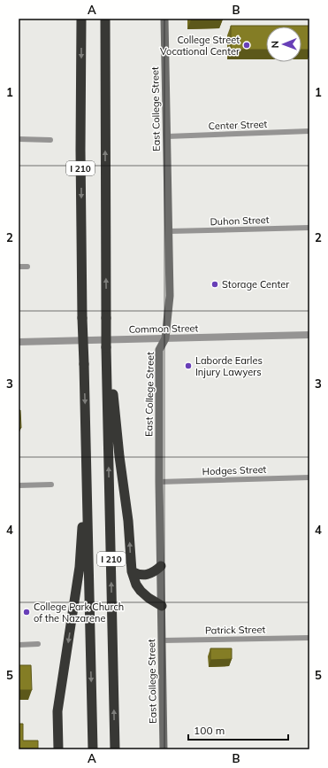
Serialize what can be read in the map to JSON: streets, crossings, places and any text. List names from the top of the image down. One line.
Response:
{"streets":{"highway":["I 210"],"main road":["East College Street"],"street":["Center Street","Duhon Street","Common Street","Hodges Street","Patrick Street"]},"crossings":[["East College Street","Center Street"],["East College Street","Duhon Street"],["East College Street","Common Street"],["East College Street","Hodges Street"],["East College Street","Patrick Street"]],"places":["College Street Vocational Center","Storage Center","Laborde Earles Injury Lawyers","College Park Church of the Nazarene"],"scale_bar":"100 m","north":"left","grid":{"columns":["A","B"],"rows":["1","2","3","4","5"]}}
